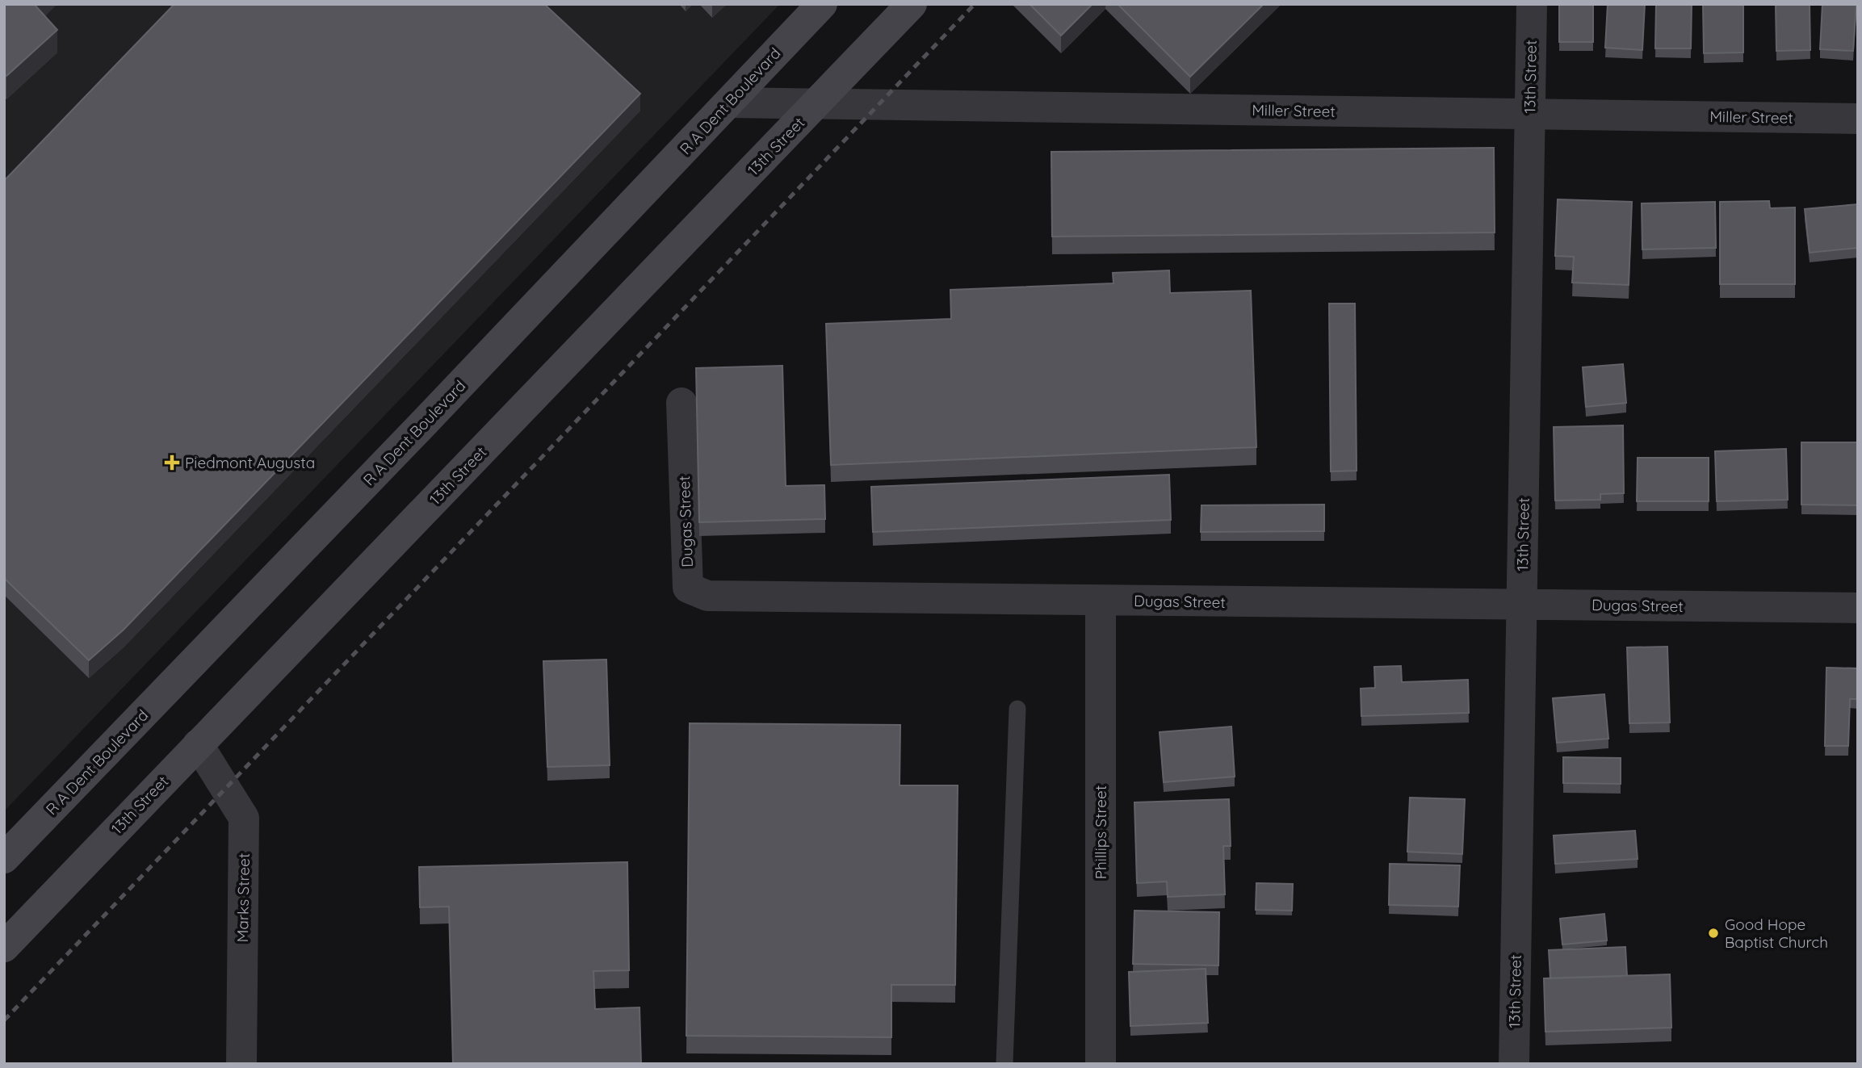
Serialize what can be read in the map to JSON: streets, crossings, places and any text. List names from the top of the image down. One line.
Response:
{"streets":{"main road":["13th Street","R A Dent Boulevard"],"street":["Miller Street","Dugas Street","Phillips Street","Marks Street"]},"crossings":[["13th Street","Miller Street"],["13th Street","Dugas Street"],["13th Street","Marks Street"],["R A Dent Boulevard","Miller Street"],["Dugas Street","Phillips Street"]],"places":{"health":["Piedmont Augusta"],"other":["Good Hope Baptist Church"]}}
